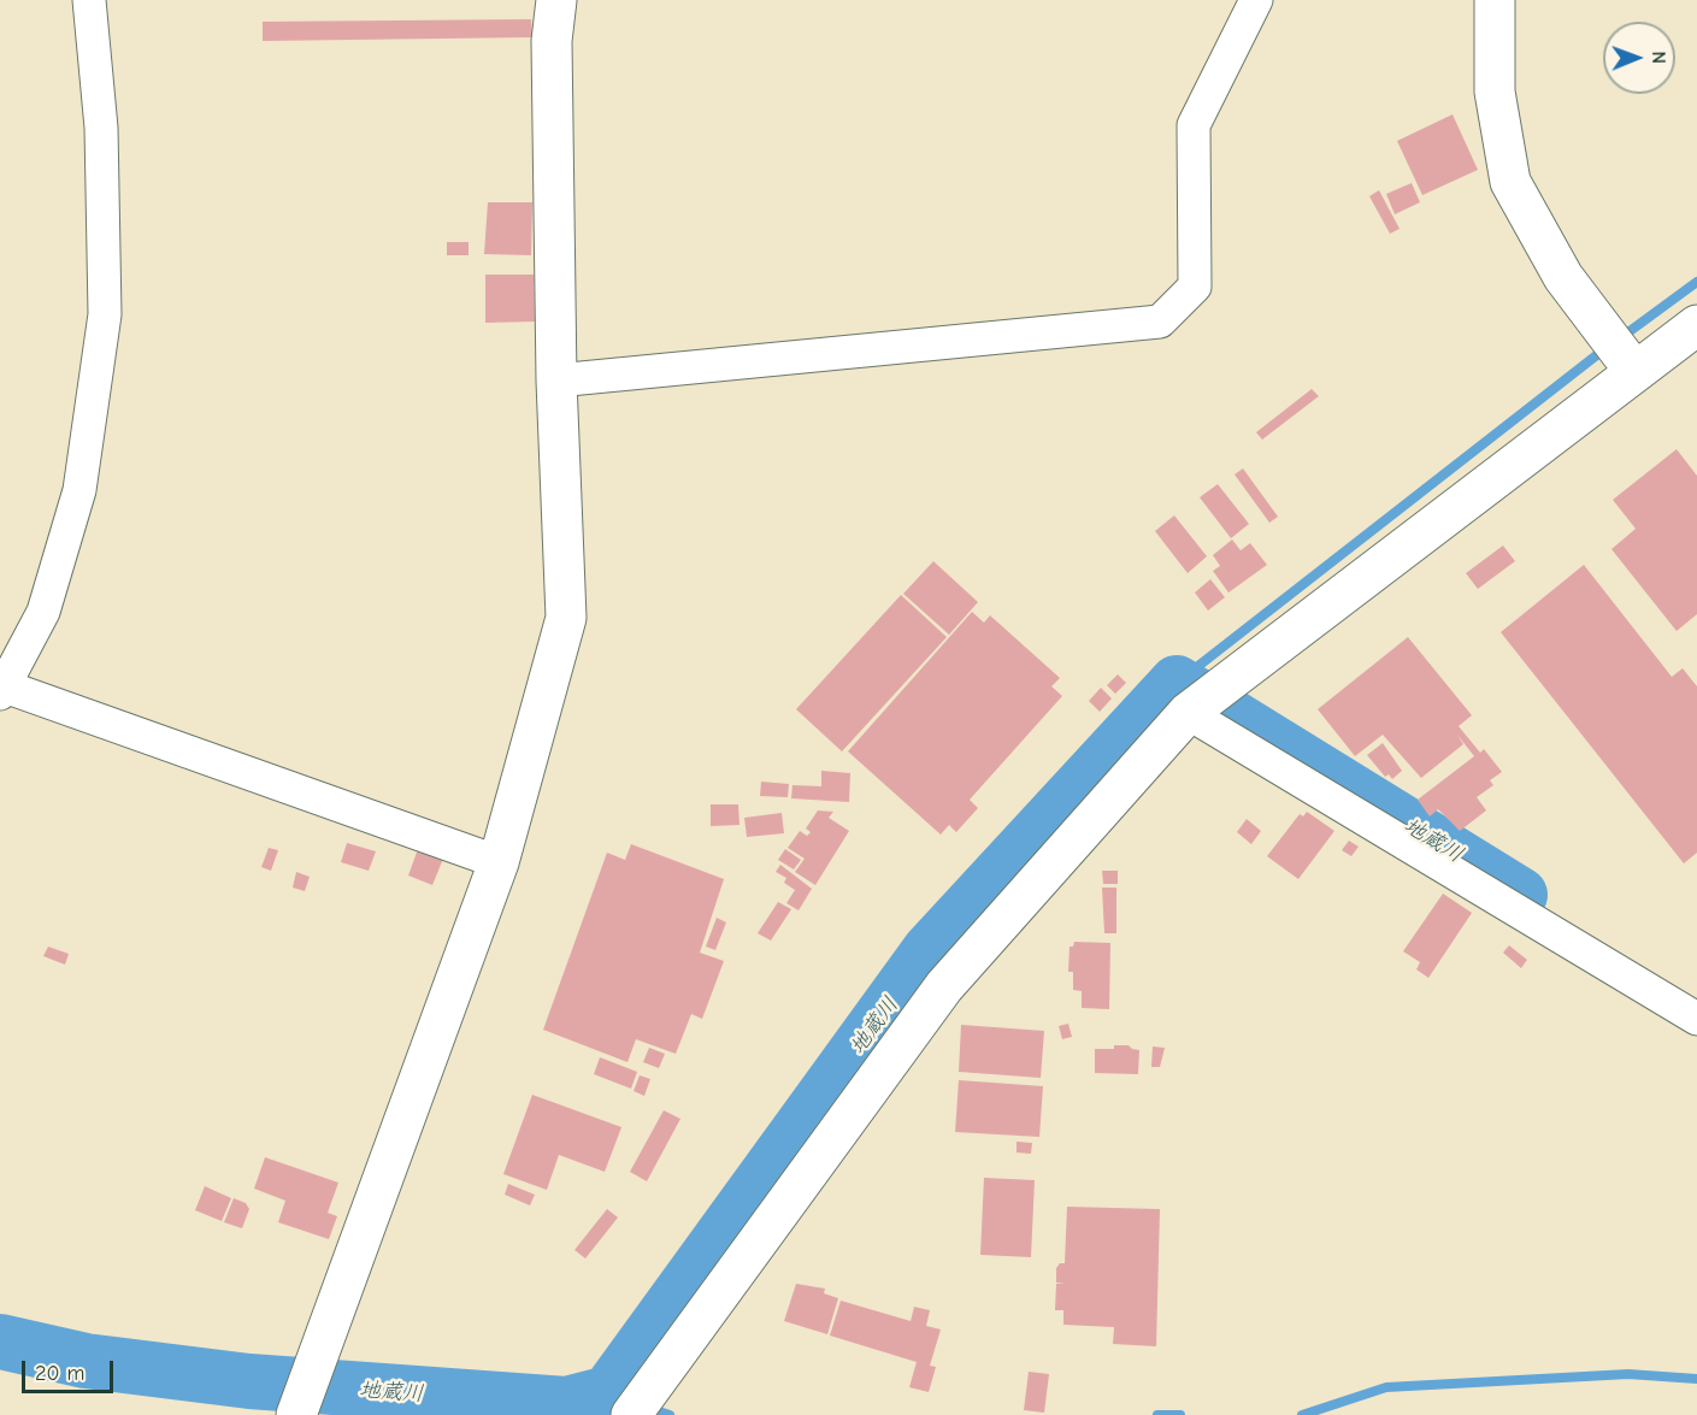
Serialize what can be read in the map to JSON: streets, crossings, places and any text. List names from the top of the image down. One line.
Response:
{"water":["地蔵川"],"scale_bar":"20 m","north":"right"}
